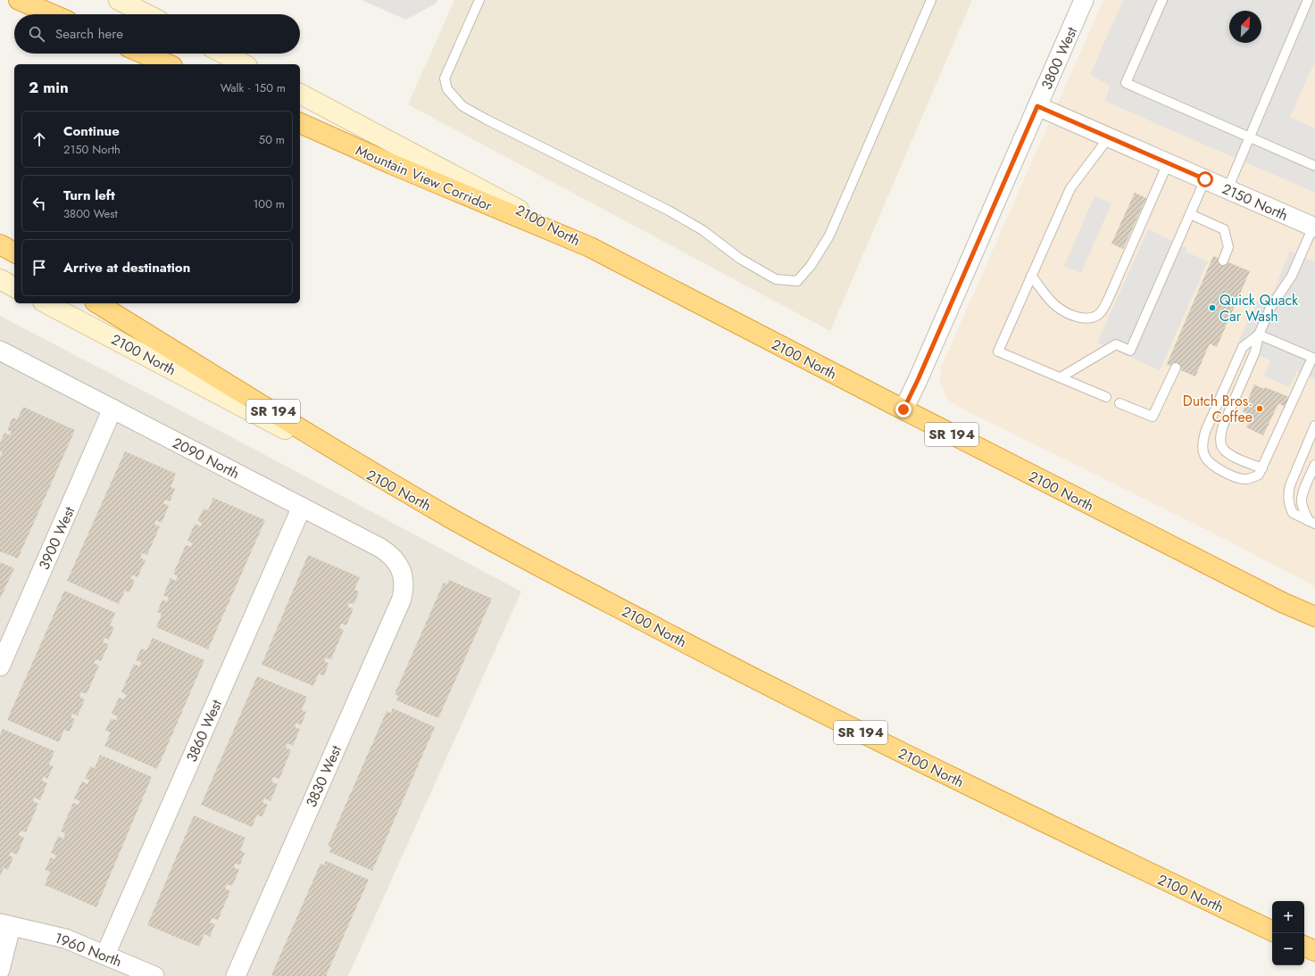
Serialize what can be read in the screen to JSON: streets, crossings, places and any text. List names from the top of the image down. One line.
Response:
{"streets":{"highway":["Mountain View Corridor","2100 North","SR 194"],"street":["3800 West","2150 North","2090 North","3900 West","3860 West","3830 West","1960 North"]},"crossings":[["3800 West","2150 North"],["3800 West","2100 North"],["Mountain View Corridor","2100 North"],["2100 North","SR 194"],["2090 North","3900 West"],["2090 North","3860 West"],["2090 North","3830 West"],["3860 West","1960 North"]],"places":["Quick Quack Car Wash","Dutch Bros. Coffee"],"north":"top right","page":{"search":"Search here","heading":["2 min","Walk · 150 m"],"list":[["Continue","2150 North","50 m"],["Turn left","3800 West","100 m"],"Arrive at destination"],"map_buttons":["+","−"]}}
